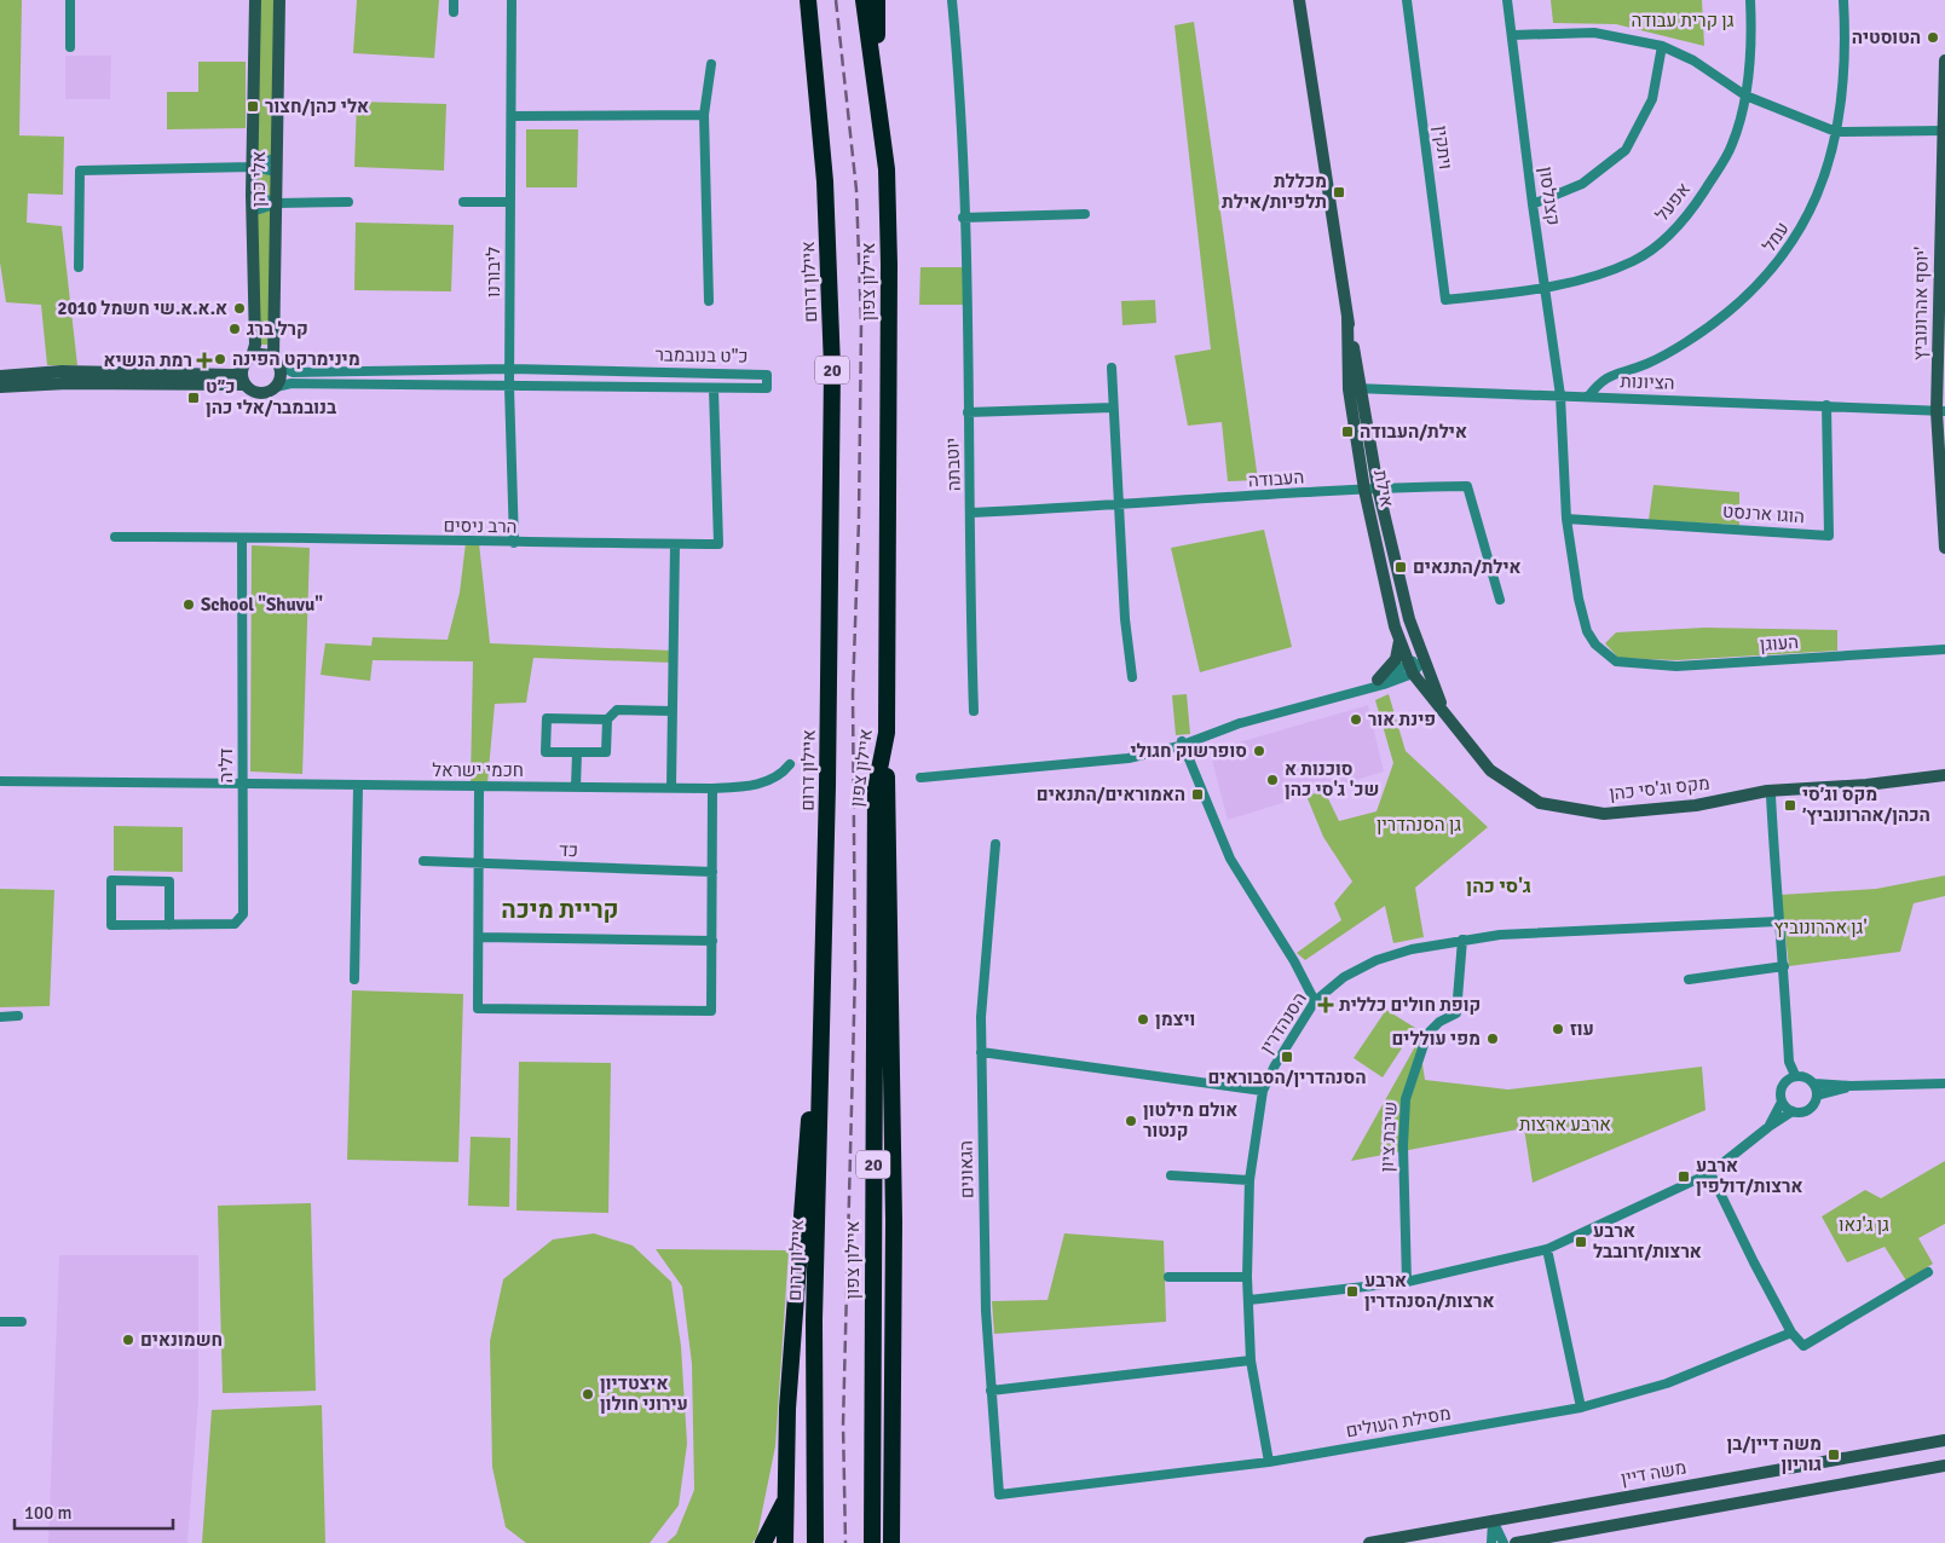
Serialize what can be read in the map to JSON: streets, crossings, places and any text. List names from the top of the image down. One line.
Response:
{"streets":{"highway":["איילון דרום","איילון צפון","20"],"street":["ויתקין","אלי כהן","קצנלסון","אפעל","עמל","ליבורנו","יוסף אהרונוביץ'","כ\"ט בנובמבר","הציונות","יוטבתה","העבודה","אילת","הוגו ארנסט","הרב ניסים","העוגן","דליה","חכמי ישראל","מקס וג'סי כהן","כד","הסנהדרין","שיבת ציון","הגאונים","מסילת העולים","משה דיין"]},"crossings":[["ויתקין","אפעל"],["אלי כהן","כ\"ט בנובמבר"],["קצנלסון","אפעל"],["קצנלסון","הציונות"],["עמל","הציונות"],["ליבורנו","כ\"ט בנובמבר"],["ליבורנו","הרב ניסים"],["יוסף אהרונוביץ'","הציונות"],["כ\"ט בנובמבר","הרב ניסים"],["הציונות","אילת"],["הציונות","הוגו ארנסט"],["יוטבתה","העבודה"],["העבודה","אילת"],["אילת","מקס וג'סי כהן"],["הוגו ארנסט","העוגן"],["הרב ניסים","דליה"],["דליה","חכמי ישראל"],["הסנהדרין","שיבת ציון"],["הסנהדרין","מסילת העולים"],["הגאונים","מסילת העולים"]],"districts":["ג'סי כהן","קריית מיכה"],"parks":["גן קרית עבודה","גן הסנהדרין","גן אהרונוביץ'","ארבע ארצות","גן ג'נאו"],"places":{"other":["הטוסטיה","א.א.א.שי חשמל 2010","קרל ברג","מינימרקט הפינה","School \"Shuvu\"","פינת אור","סופרשוק חגולי","סוכנות א שכ' ג'סי כהן","ויצמן","עוז","מפי עוללים","אולם מילטון קנטור","חשמונאים","איצטדיון עירוני חולון"],"transit":["אלי כהן/חצור","מכללת תלפיות/אילת","כ״ט בנובמבר/אלי כהן","אילת/העבודה","אילת/התנאים","האמוראים/התנאים","מקס וג׳סי הכהן/אהרונוביץ׳","הסנהדרין/הסבוראים","ארבע ארצות/דולפין","ארבע ארצות/זרובבל","ארבע ארצות/הסנהדרין","משה דיין/בן גוריון"],"health":["רמת הנשיא","קופת חולים כללית"]},"scale_bar":"100 m"}
